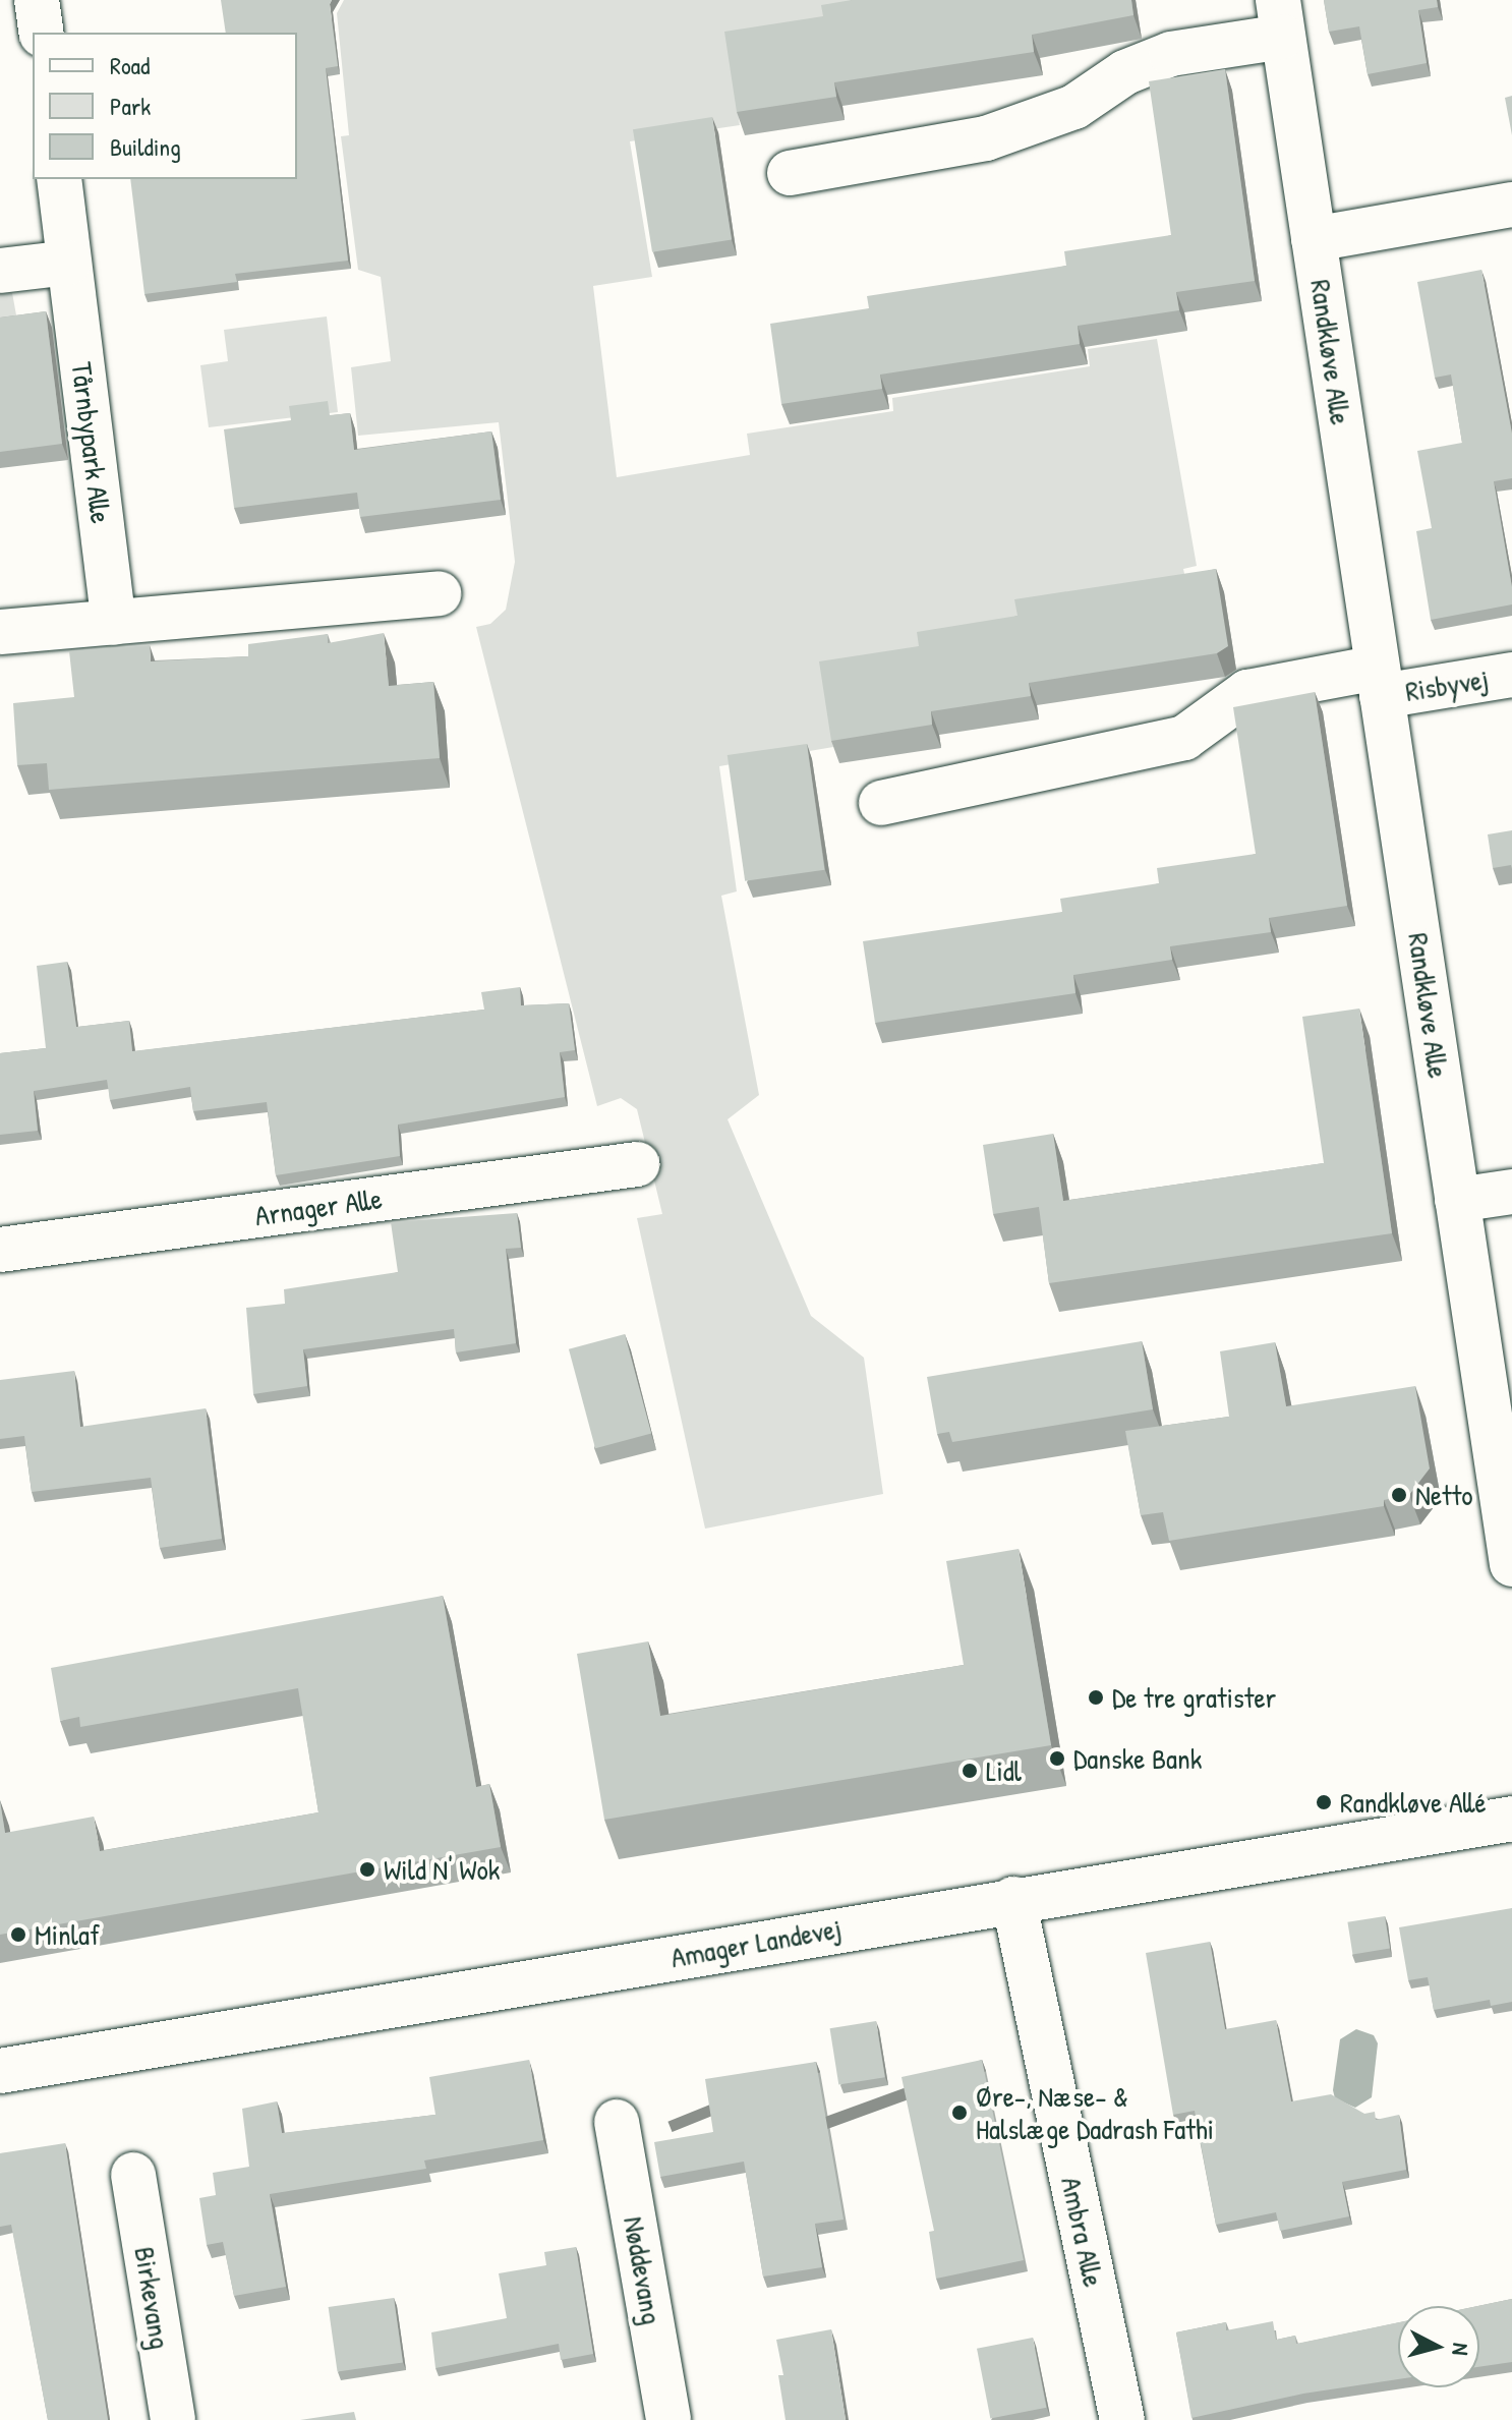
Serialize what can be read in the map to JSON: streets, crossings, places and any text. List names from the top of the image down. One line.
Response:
{"streets":{"street":["Randkløve Alle","Tårnbypark Alle","Risbyvej","Arnager Alle","Amager Landevej","Ambra Alle","Nøddevang","Birkevang"]},"crossings":[["Randkløve Alle","Risbyvej"],["Amager Landevej","Ambra Alle"]],"places":["Netto","De tre gratister","Danske Bank","Lidl","Randkløve Allé","Wild N' Wok","Minlaf","Øre-, Næse- & Halslæge Dadrash Fathi"],"legend":["Road","Park","Building"],"north":"right"}
